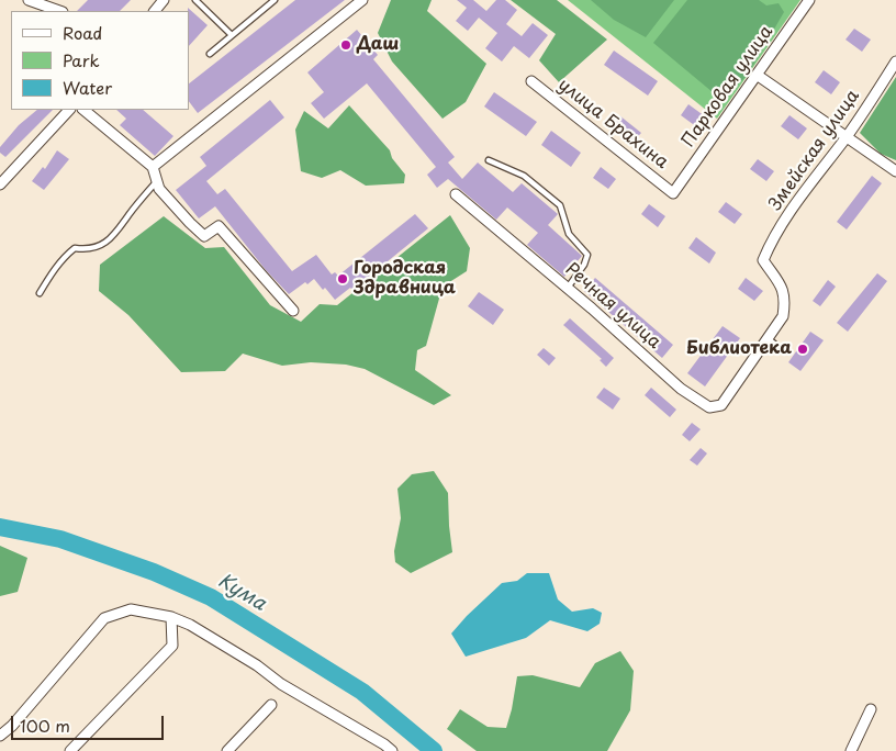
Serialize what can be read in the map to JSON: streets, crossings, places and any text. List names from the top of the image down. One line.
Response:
{"streets":{"street":["Парковая улица","улица Брахина","Змейская улица","Речная улица"]},"crossings":[["Парковая улица","улица Брахина"],["Змейская улица","Речная улица"]],"water":["Кума"],"places":["Даш","Городская Здравница","Библиотека"],"legend":["Road","Park","Water"],"scale_bar":"100 m"}
